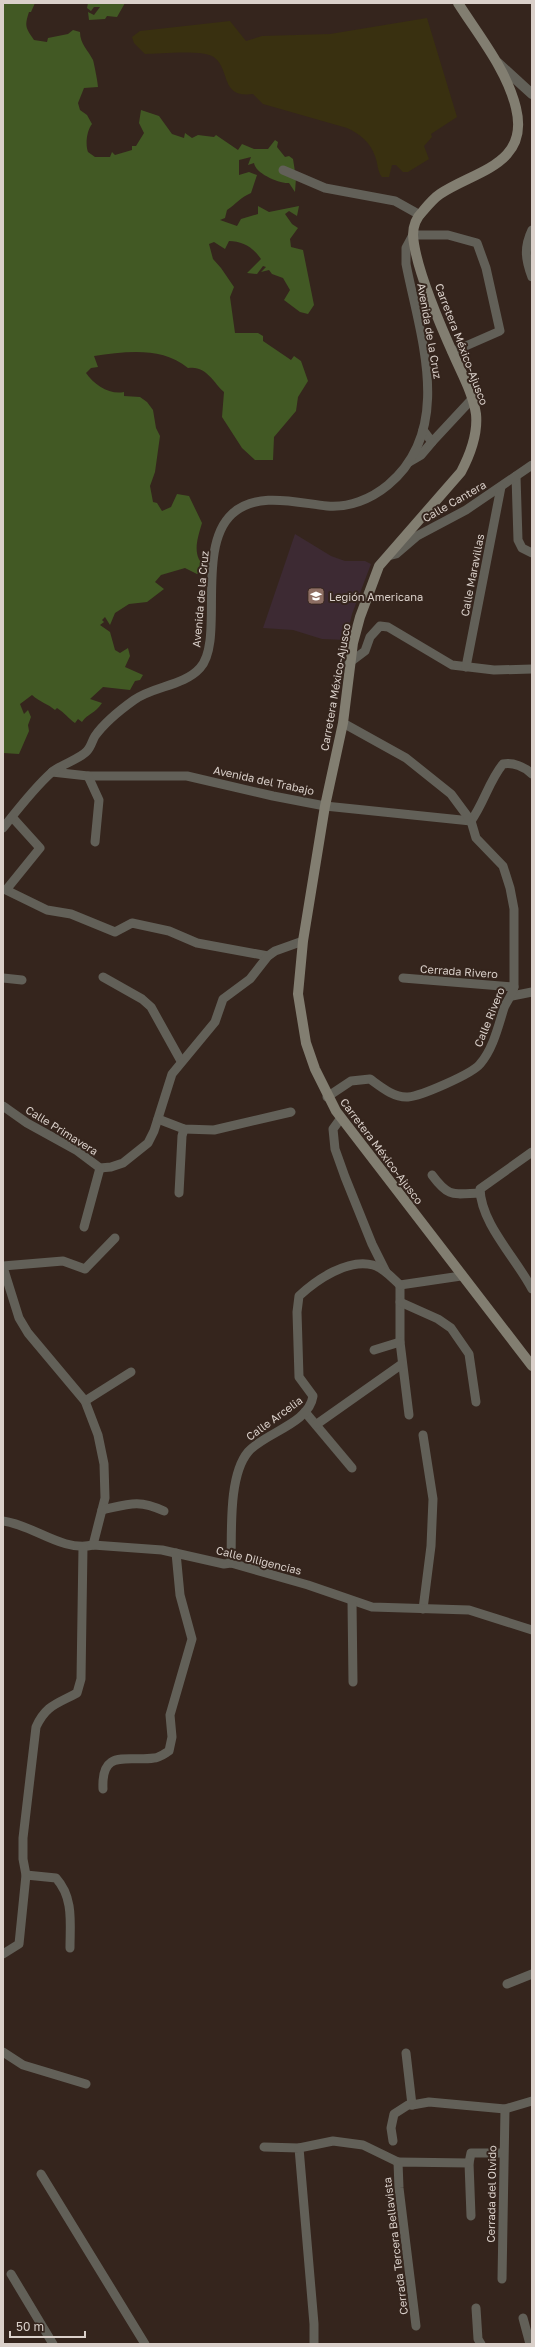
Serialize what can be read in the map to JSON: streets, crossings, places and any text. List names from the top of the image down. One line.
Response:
{"streets":{"main road":["Carretera México-Ajusco"],"street":["Avenida de la Cruz","Calle Cantera","Calle Maravillas","Avenida del Trabajo","Cerrada Rivero","Calle Rivero","Calle Primavera","Calle Arcelia","Calle Diligencias","Cerrada del Olvido","Cerrada Tercera Bellavista"]},"crossings":[["Avenida de la Cruz","Carretera México-Ajusco"],["Avenida de la Cruz","Avenida del Trabajo"],["Carretera México-Ajusco","Calle Cantera"],["Carretera México-Ajusco","Avenida del Trabajo"],["Carretera México-Ajusco","Calle Rivero"],["Carretera México-Ajusco","Calle Primavera"],["Carretera México-Ajusco","Calle Arcelia"],["Calle Cantera","Calle Maravillas"],["Avenida del Trabajo","Calle Rivero"],["Cerrada Rivero","Calle Rivero"],["Calle Arcelia","Calle Diligencias"]],"places":{"school or university":["Legión Americana"]},"scale_bar":"50 m"}
